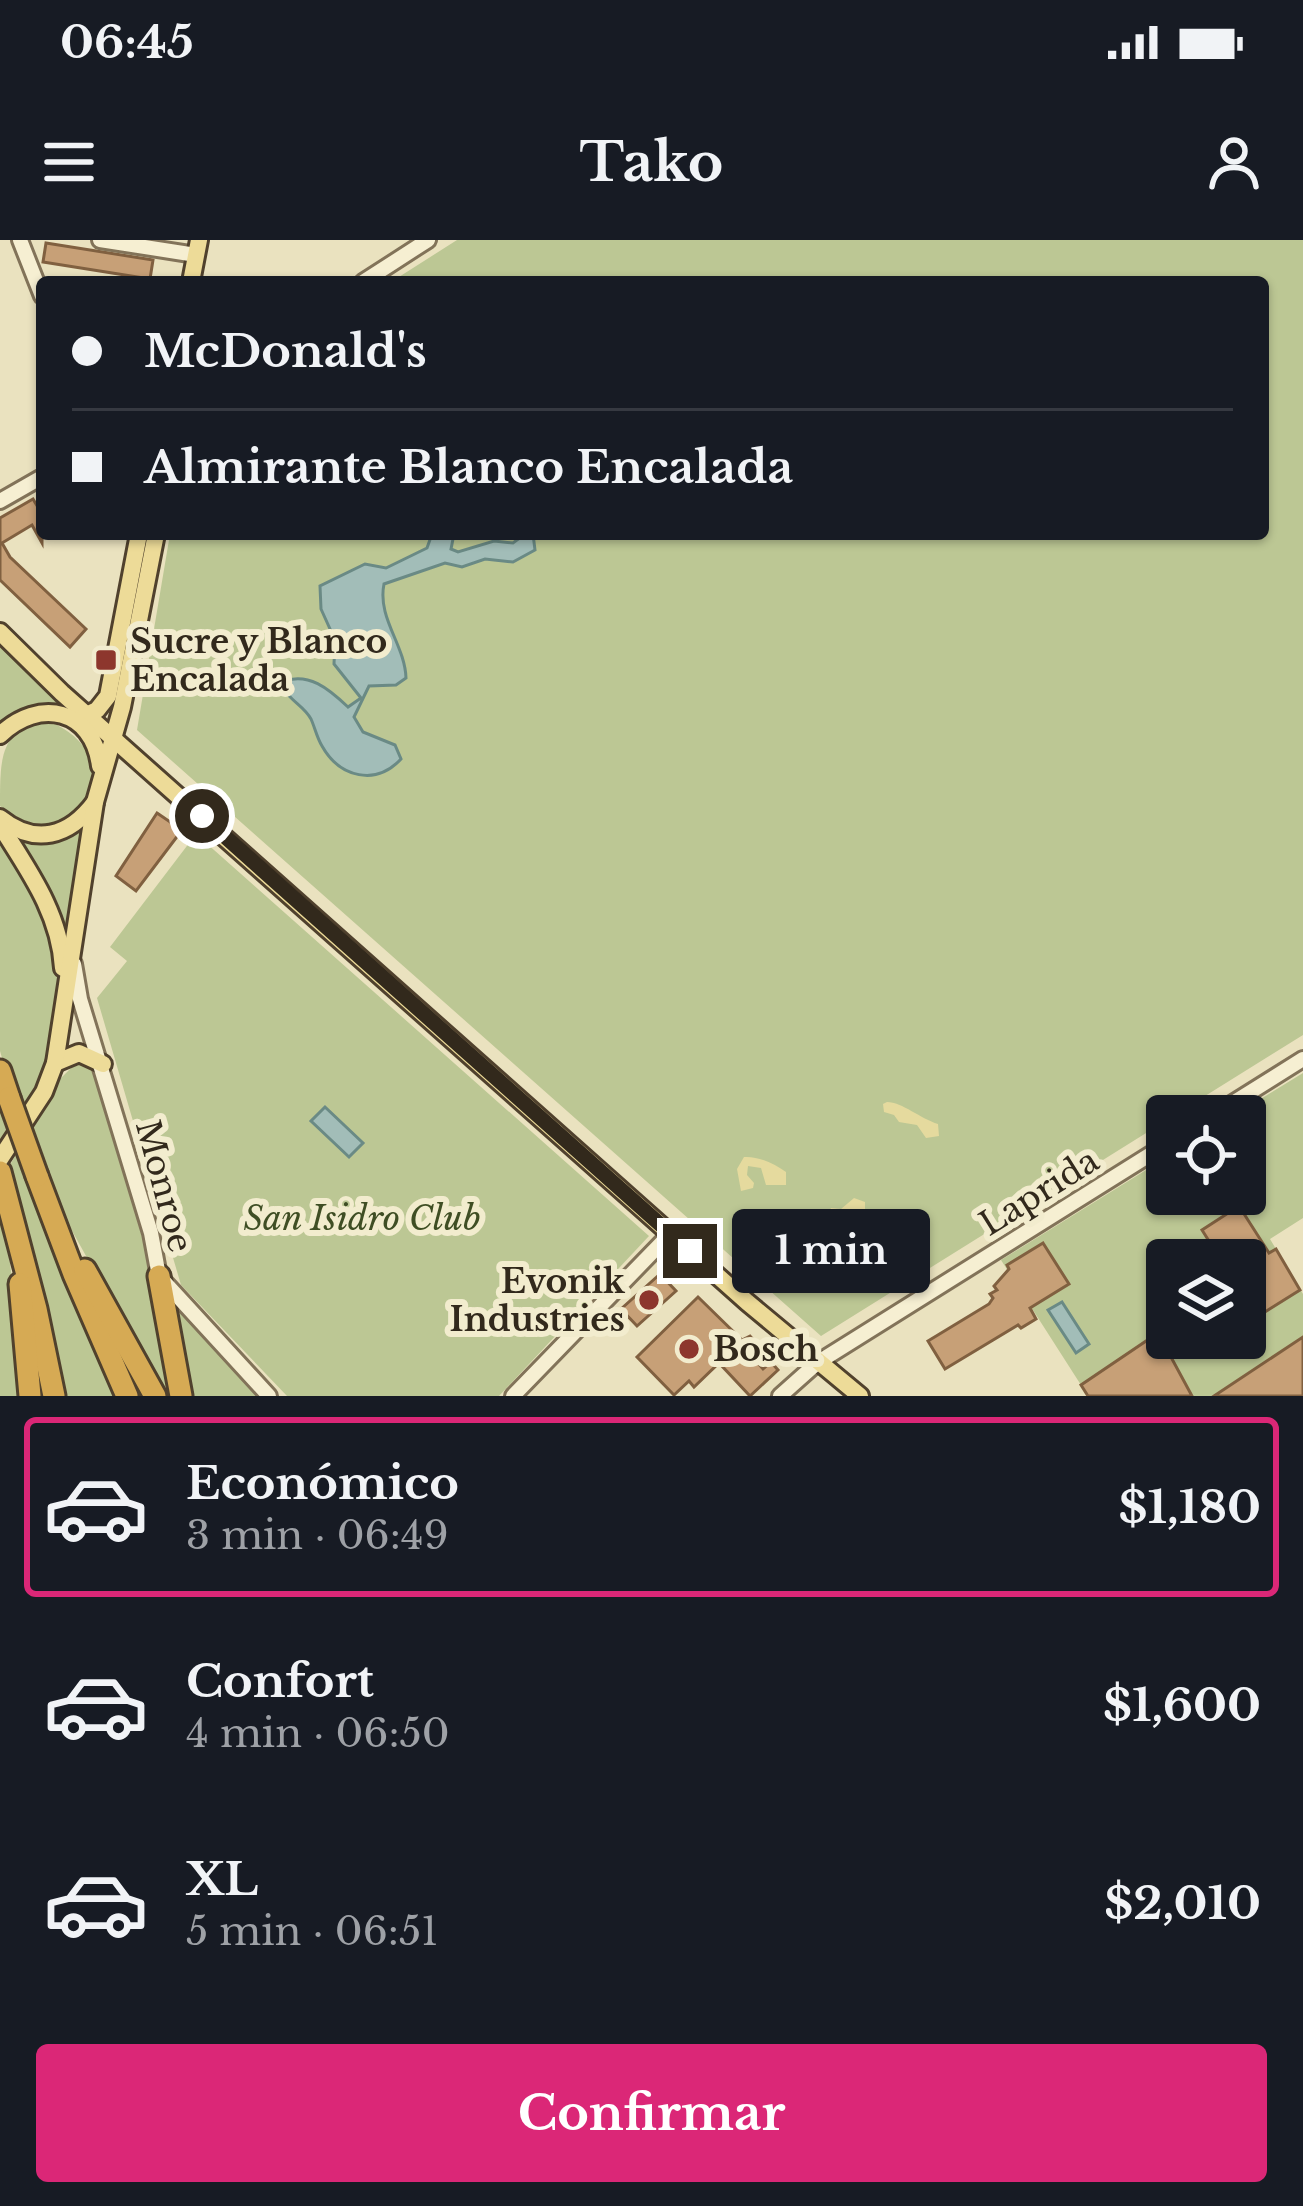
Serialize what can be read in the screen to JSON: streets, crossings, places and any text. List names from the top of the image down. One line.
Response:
{"streets":{"street":["Monroe","Laprida"]},"parks":["San Isidro Club"],"places":{"transit":["Sucre y Blanco Encalada"],"other":["Evonik Industries","Bosch"]},"page":{"status":"06:45","header":"Tako","banner":["McDonald's","Almirante Blanco Encalada"],"bubble":"1 min","list":[{"name":"Económico","note":"3 min · 06:49","value":"$1,180"},{"name":"Confort","note":"4 min · 06:50","value":"$1,600"},{"name":"XL","note":"5 min · 06:51","value":"$2,010"}],"buttons":"Confirmar"}}
